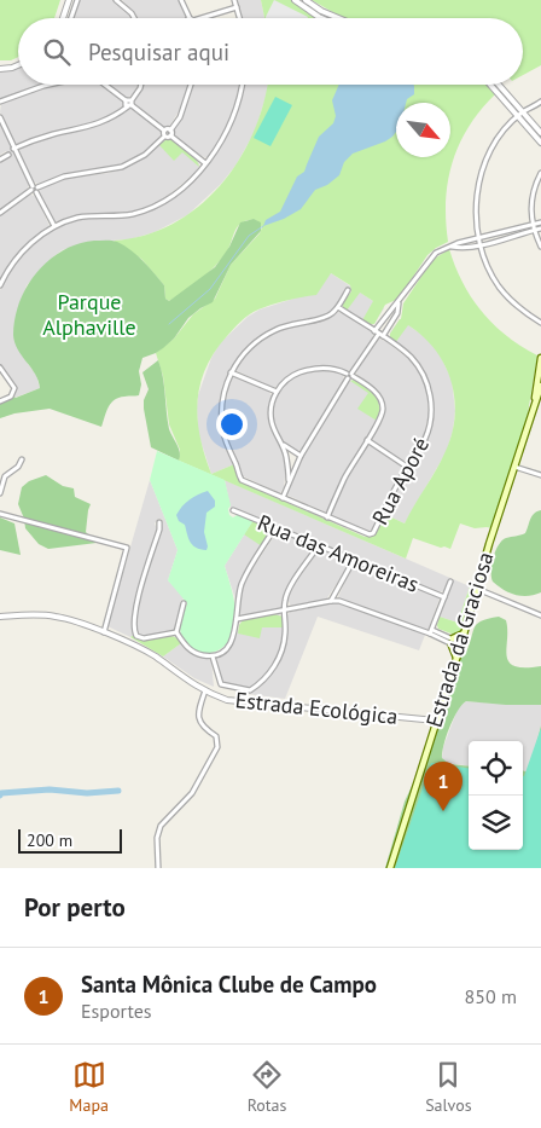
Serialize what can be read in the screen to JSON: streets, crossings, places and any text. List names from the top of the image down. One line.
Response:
{"streets":{"main road":["Estrada da Graciosa"],"street":["Rua Aporé","Rua das Amoreiras","Estrada Ecológica"]},"crossings":[["Estrada da Graciosa","Estrada Ecológica"]],"parks":["Parque Alphaville"],"scale_bar":"200 m","north":"bottom right","page":{"search":"Pesquisar aqui","pins":"1","scale":"200 m","heading":"Por perto","list":[{"mark":"1","name":"Santa Mônica Clube de Campo","note":"Esportes","value":"850 m"}],"nav":["Mapa","Rotas","Salvos"]}}
